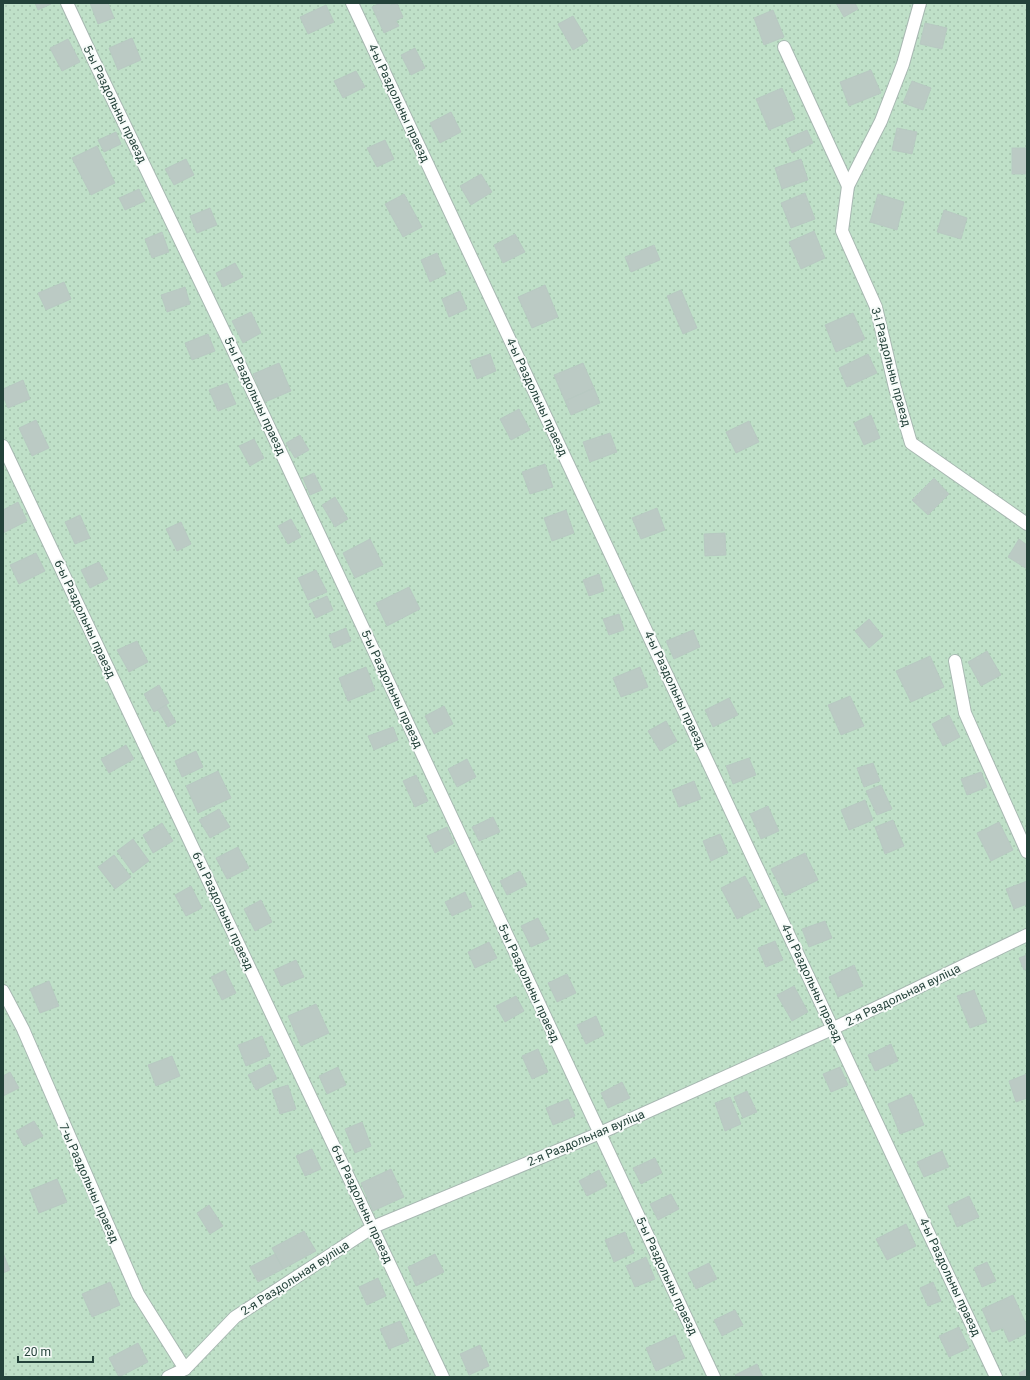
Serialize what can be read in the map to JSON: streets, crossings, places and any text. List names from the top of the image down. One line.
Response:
{"streets":{"lane":["4-ы Раздольны праезд","5-ы Раздольны праезд","3-і Раздольны праезд","6-ы Раздольны праезд","2-я Раздольная вуліца","7-ы Раздольны праезд"]},"crossings":[["4-ы Раздольны праезд","2-я Раздольная вуліца"],["5-ы Раздольны праезд","2-я Раздольная вуліца"],["6-ы Раздольны праезд","2-я Раздольная вуліца"],["2-я Раздольная вуліца","7-ы Раздольны праезд"]],"scale_bar":"20 m"}
